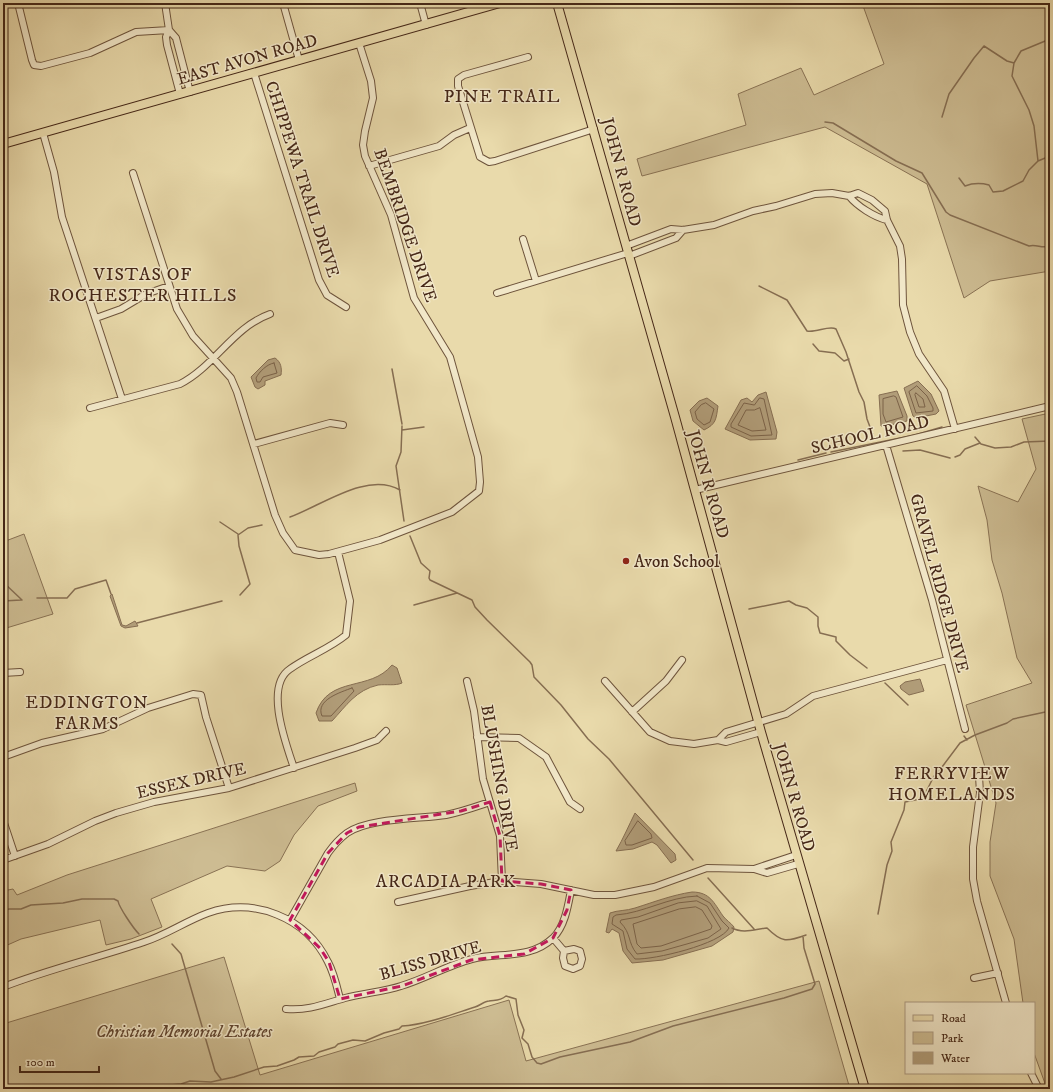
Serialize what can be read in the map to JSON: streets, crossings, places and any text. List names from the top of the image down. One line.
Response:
{"streets":{"main road":["EAST AVON ROAD","JOHN R ROAD"],"street":["CHIPPEWA TRAIL DRIVE","BEMBRIDGE DRIVE","SCHOOL ROAD","GRAVEL RIDGE DRIVE","BLUSHING DRIVE","ESSEX DRIVE","BLISS DRIVE"]},"crossings":[["EAST AVON ROAD","CHIPPEWA TRAIL DRIVE"],["EAST AVON ROAD","BEMBRIDGE DRIVE"],["JOHN R ROAD","SCHOOL ROAD"],["SCHOOL ROAD","GRAVEL RIDGE DRIVE"]],"districts":["PINE TRAIL","VISTAS OF ROCHESTER HILLS","EDDINGTON FARMS","FERRYVIEW HOMELANDS","ARCADIA PARK"],"parks":["Christian Memorial Estates"],"places":["Avon School"],"legend":["Road","Park","Water"],"scale_bar":"100 m"}
